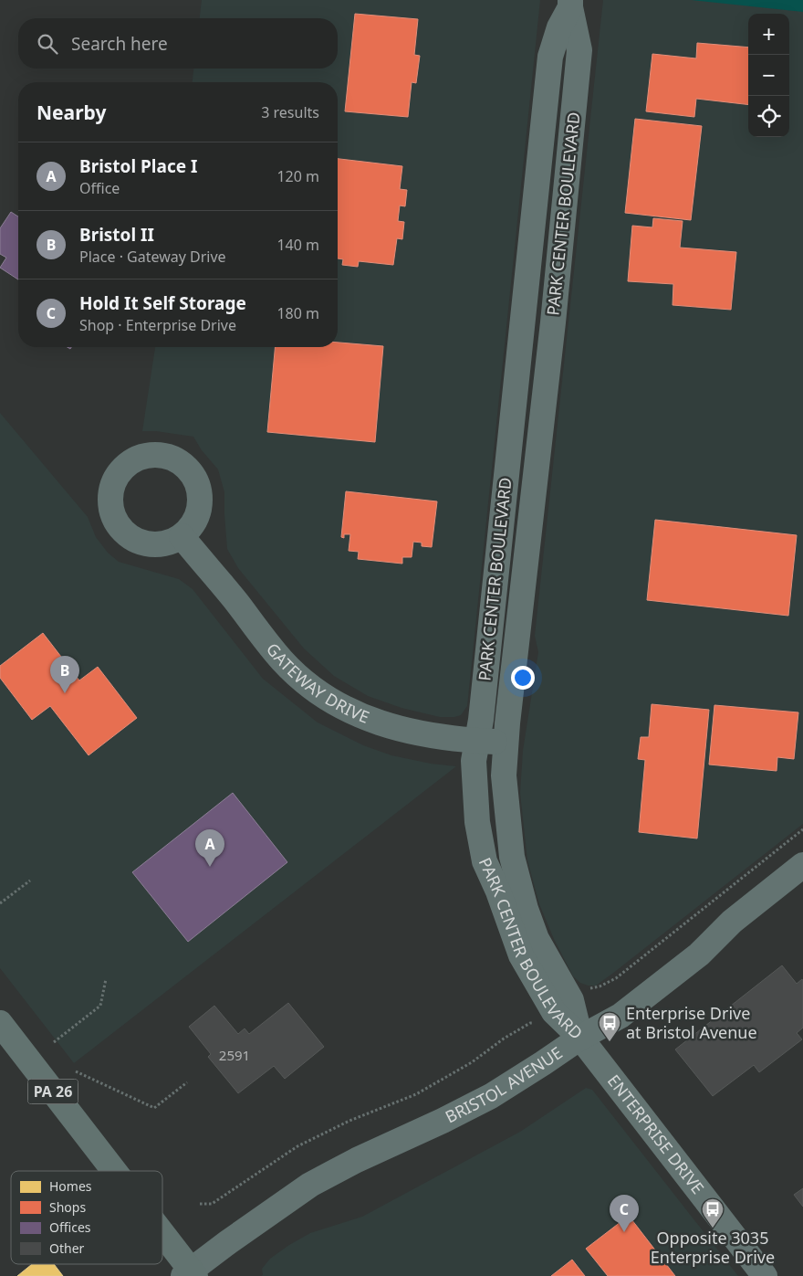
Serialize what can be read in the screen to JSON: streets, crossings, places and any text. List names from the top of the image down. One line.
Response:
{"streets":{"main road":["PA 26"],"street":["PARK CENTER BOULEVARD","GATEWAY DRIVE","BRISTOL AVENUE","ENTERPRISE DRIVE"]},"crossings":[["PARK CENTER BOULEVARD","GATEWAY DRIVE"],["PARK CENTER BOULEVARD","BRISTOL AVENUE"],["PARK CENTER BOULEVARD","ENTERPRISE DRIVE"],["BRISTOL AVENUE","PA 26"],["BRISTOL AVENUE","ENTERPRISE DRIVE"]],"places":{"bus stop":["Enterprise Drive at Bristol Avenue","Opposite 3035 Enterprise Drive"]},"house_numbers":["2591"],"legend":["Homes","Shops","Offices","Other"],"page":{"map_buttons":["+","−"],"search":"Search here","heading":["Nearby","3 results"],"list":[{"mark":"A","name":"Bristol Place I","note":"Office","value":"120 m"},{"mark":"B","name":"Bristol II","note":"Place · Gateway Drive","value":"140 m"},{"mark":"C","name":"Hold It Self Storage","note":"Shop · Enterprise Drive","value":"180 m"}],"pins":["B","A","C"]}}
